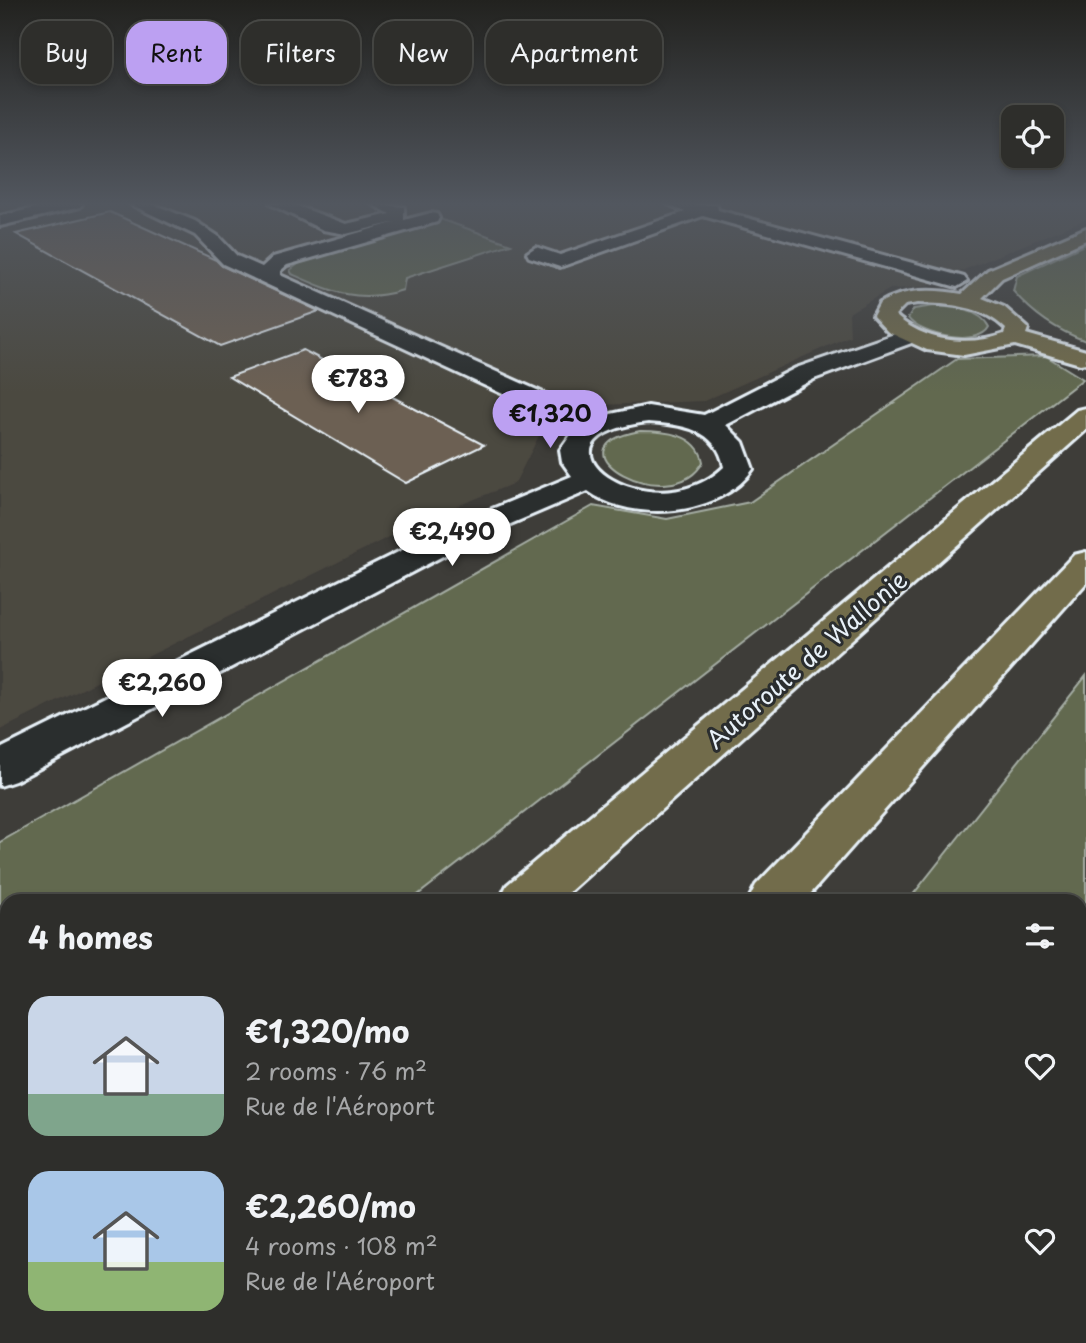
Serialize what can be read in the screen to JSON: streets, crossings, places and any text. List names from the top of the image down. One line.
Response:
{"streets":{"main road":["Autoroute de Wallonie"]},"page":{"chip":["Buy","Rent","Filters","New","Apartment"],"price":["€783","€1,320","€2,490","€2,260"],"heading":"4 homes","list":[{"name":"€1,320/mo","note":"2 rooms · 76 m² · Rue de l'Aéroport"},{"name":"€2,260/mo","note":"4 rooms · 108 m² · Rue de l'Aéroport"}]}}
